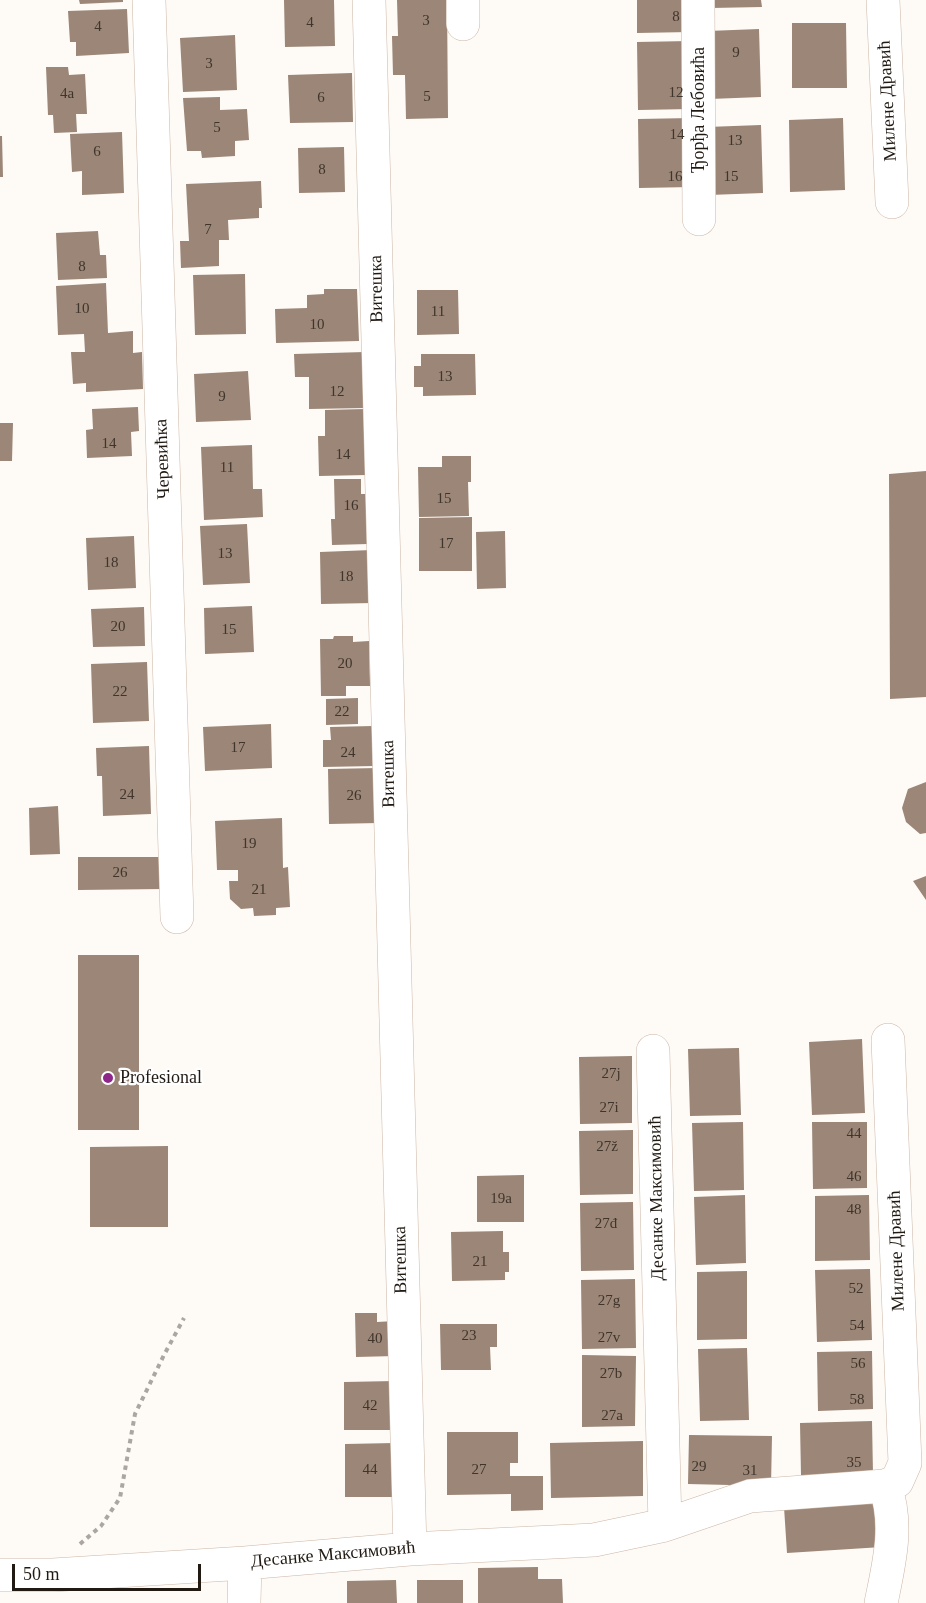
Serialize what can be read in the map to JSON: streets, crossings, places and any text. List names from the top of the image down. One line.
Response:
{"streets":{"street":["Милене Дравић","Ђорђа Лебовића","Витешка","Черевићка","Десанке Максимовић"]},"crossings":[["Милене Дравић","Десанке Максимовић"],["Витешка","Десанке Максимовић"]],"places":["Profesional"],"house_numbers":["8","3","4","4","9","3","12","4a","5","6","5","14","13","6","8","16","15","7","8","10","11","10","13","12","9","14","14","11","15","16","17","13","18","18","20","15","20","22","22","17","24","24","26","19","26","21","27j","27i","44","27ž","46","19a","48","27đ","21","52","27g","54","23","27v","40","56","27b","58","42","27a","35","29","44","27","31"],"scale_bar":"50 m"}
